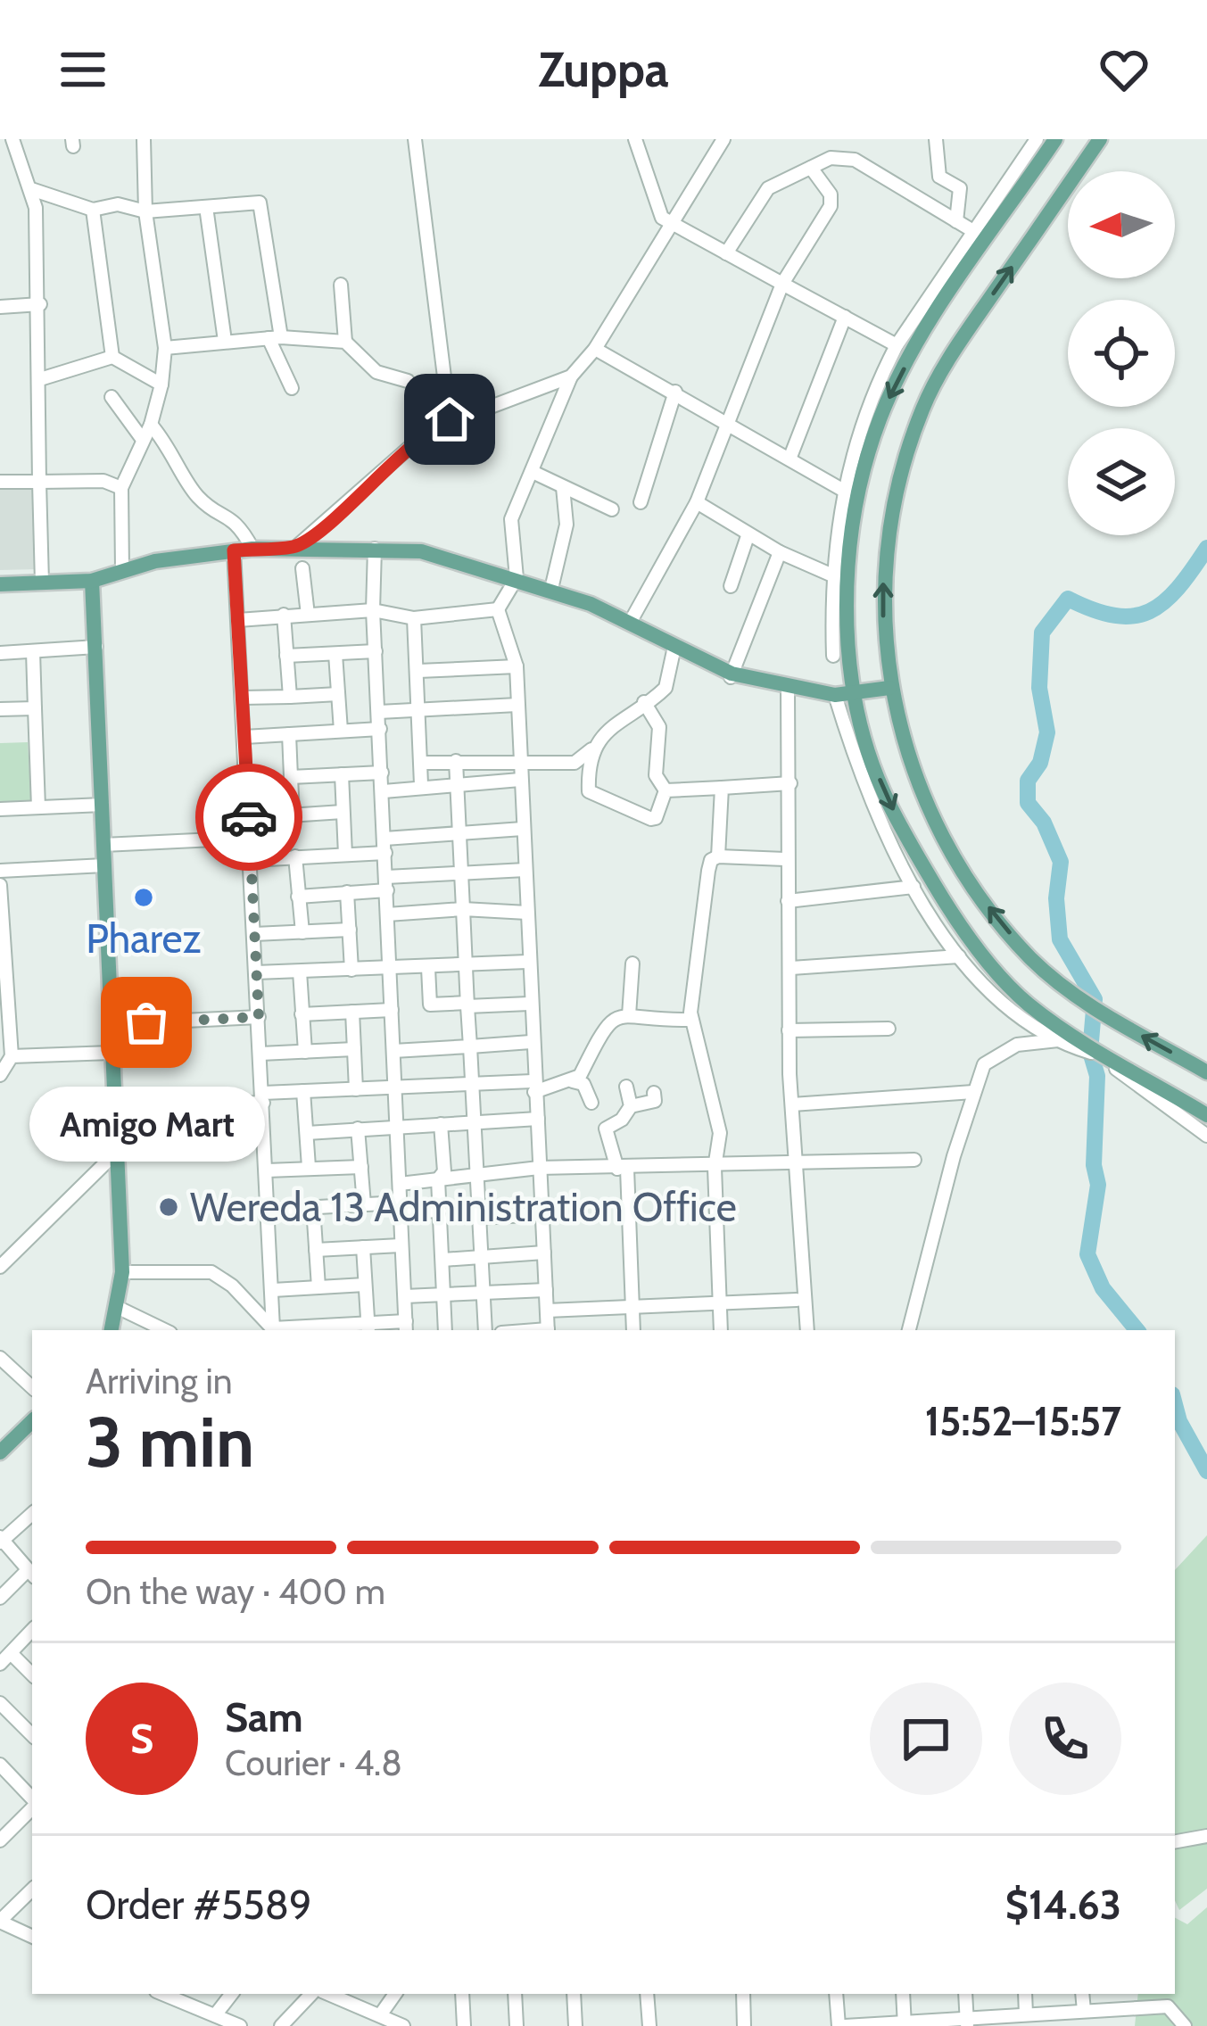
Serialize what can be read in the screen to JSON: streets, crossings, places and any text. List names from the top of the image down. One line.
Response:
{"places":["Pharez","Amigo Mart","Wereda 13 Administration Office"],"north":"left","page":{"header":"Zuppa","bubble":"Amigo Mart","heading":["3 min","Arriving in","15:52–15:57"],"panel":["Sam","Courier · 4.8","Order #5589","$14.63"],"bar":"On the way · 400 m","round":"S"}}
